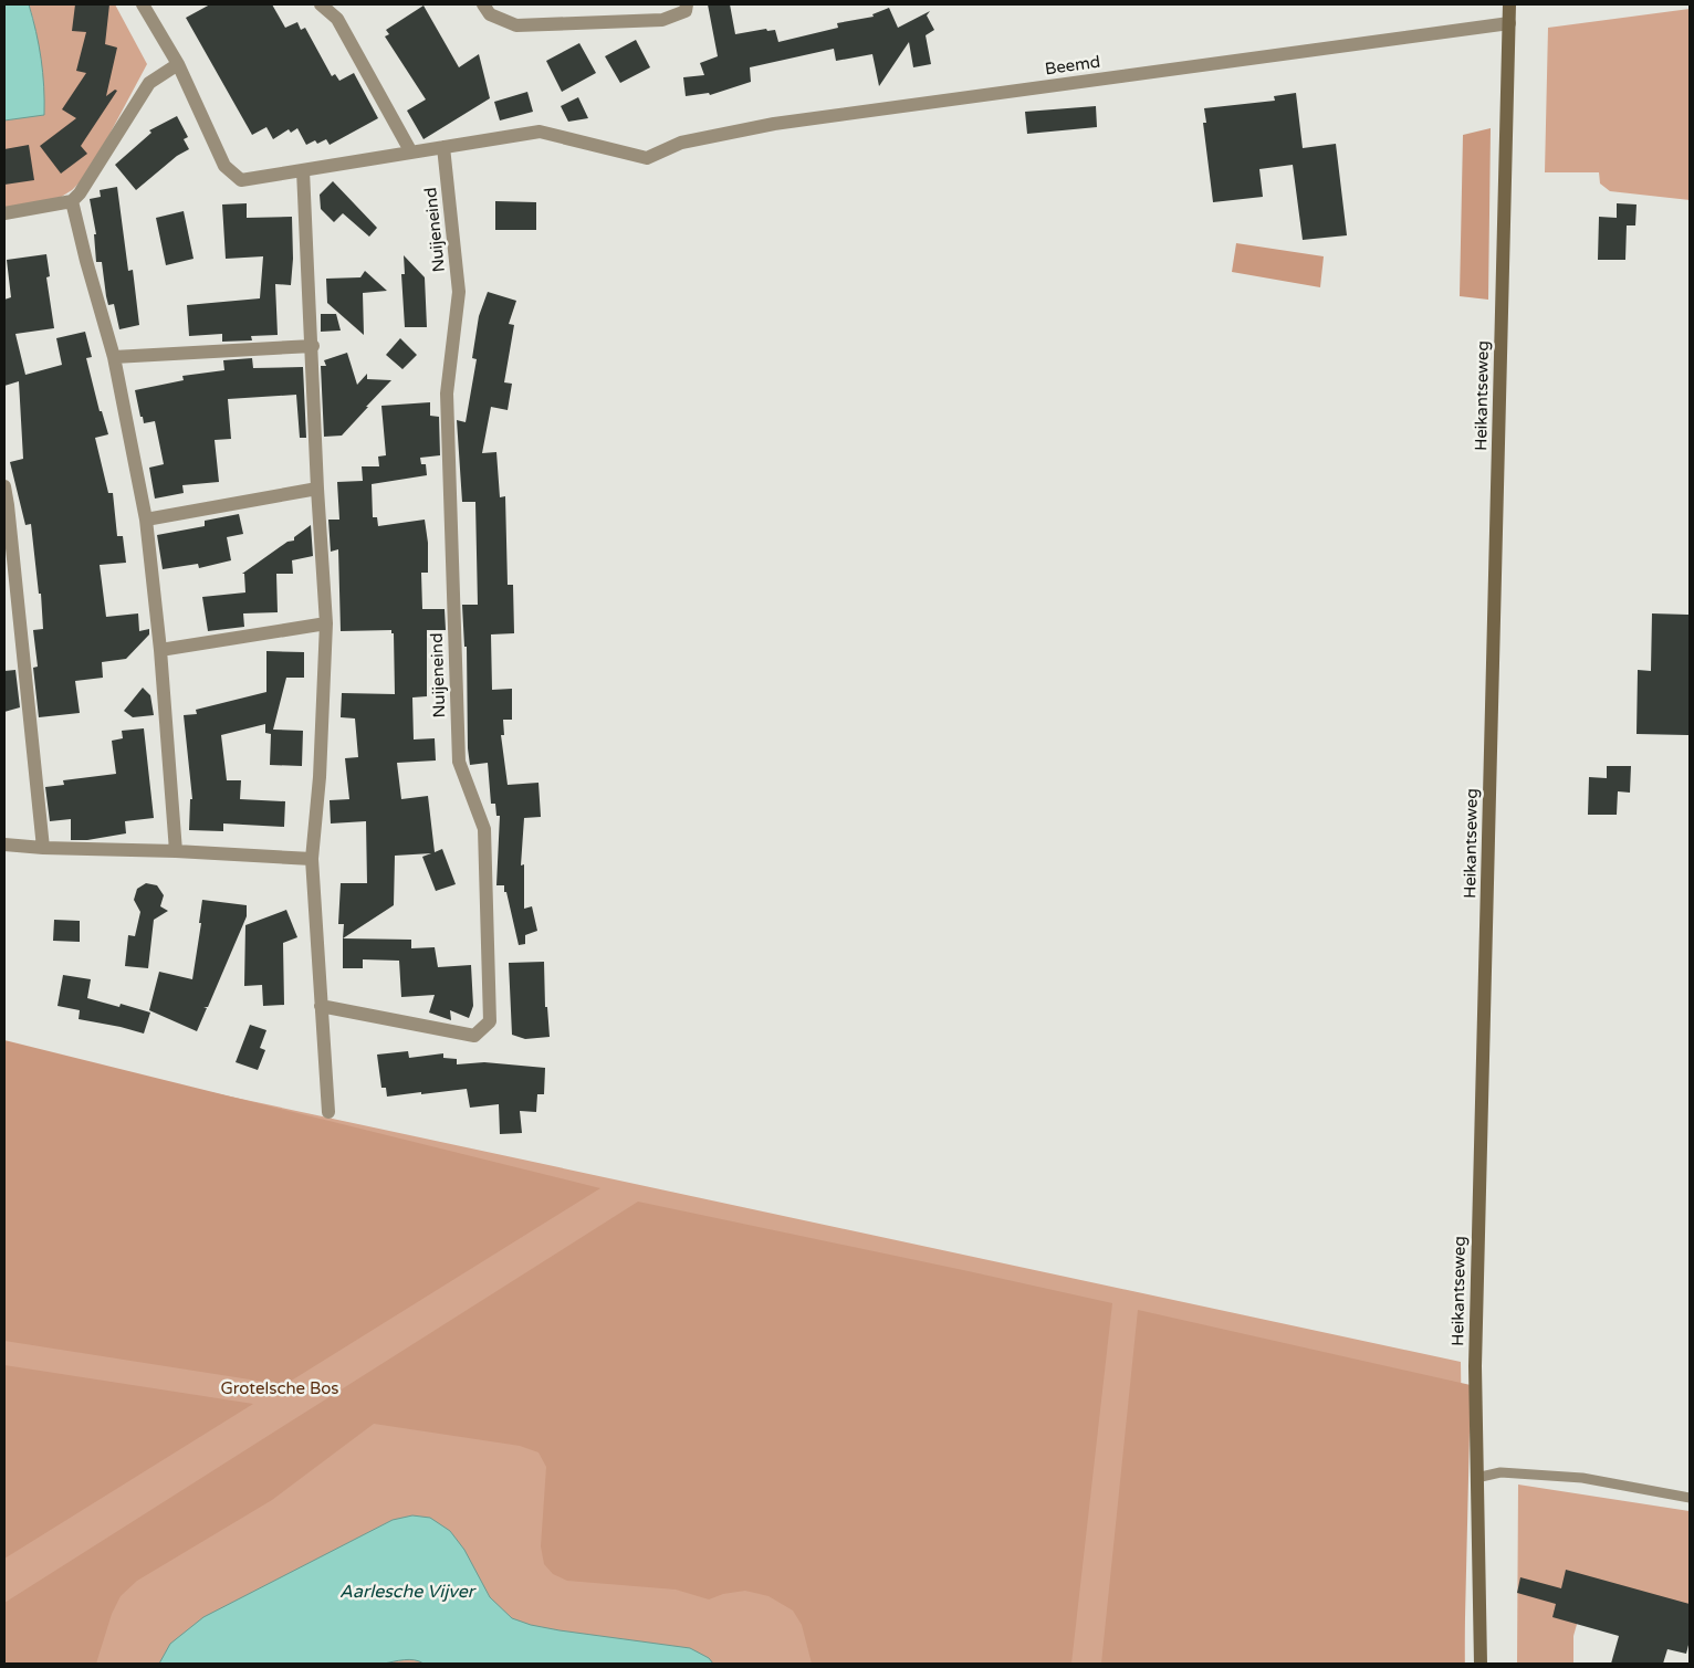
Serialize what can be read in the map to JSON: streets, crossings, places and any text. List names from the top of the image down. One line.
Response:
{"streets":{"street":["Beemd","Nuijeneind","Heikantseweg"]},"crossings":[["Beemd","Nuijeneind"],["Beemd","Heikantseweg"]],"water":["Aarlesche Vijver"],"parks":["Grotelsche Bos"]}
